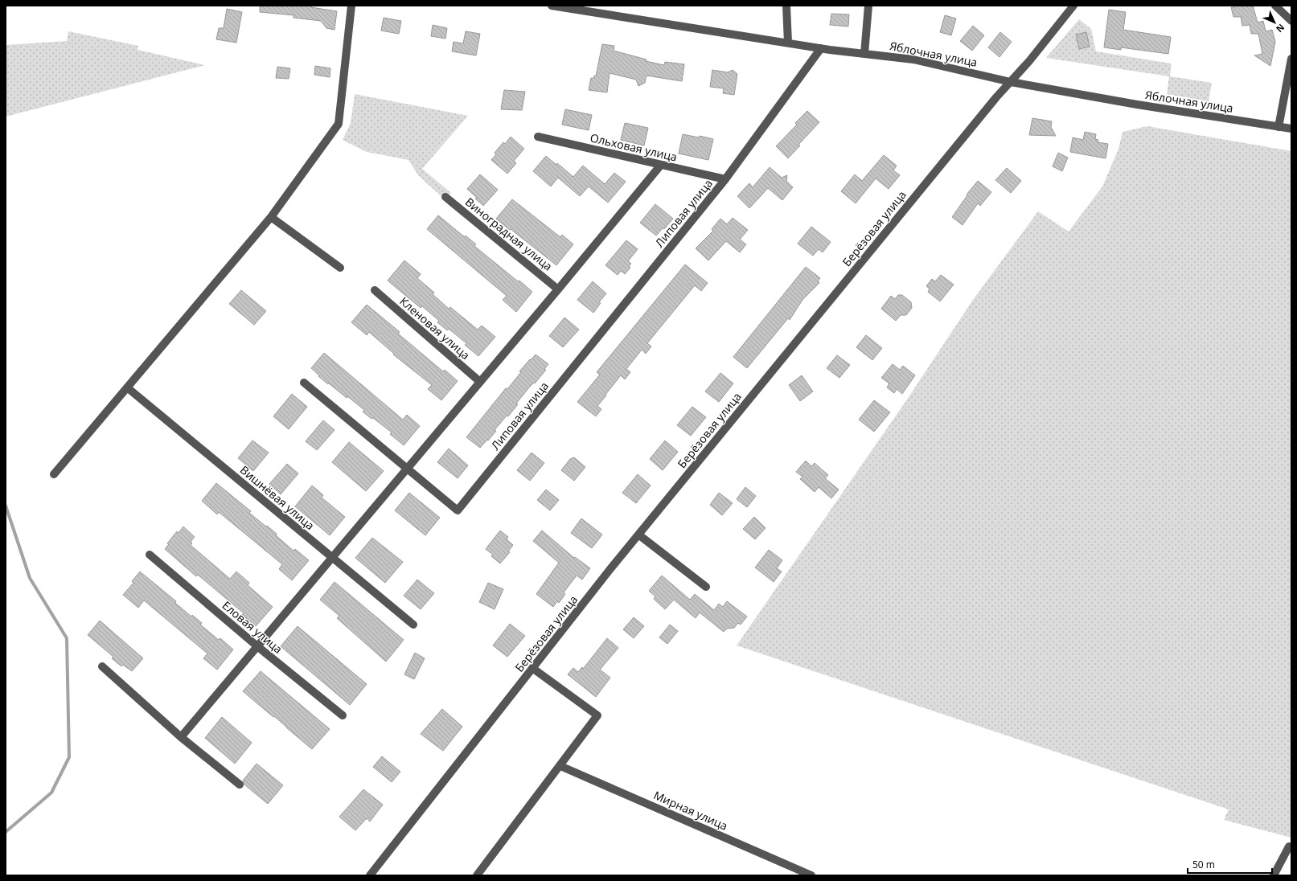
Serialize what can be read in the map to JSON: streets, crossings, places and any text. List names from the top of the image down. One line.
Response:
{"streets":{"street":["Яблочная улица","Ольховая улица","Липовая улица","Берёзовая улица","Виноградная улица","Кленовая улица","Вишнёвая улица","Еловая улица","Мирная улица"]},"crossings":[["Яблочная улица","Берёзовая улица"],["Ольховая улица","Липовая улица"]],"scale_bar":"50 m","north":"bottom right"}
